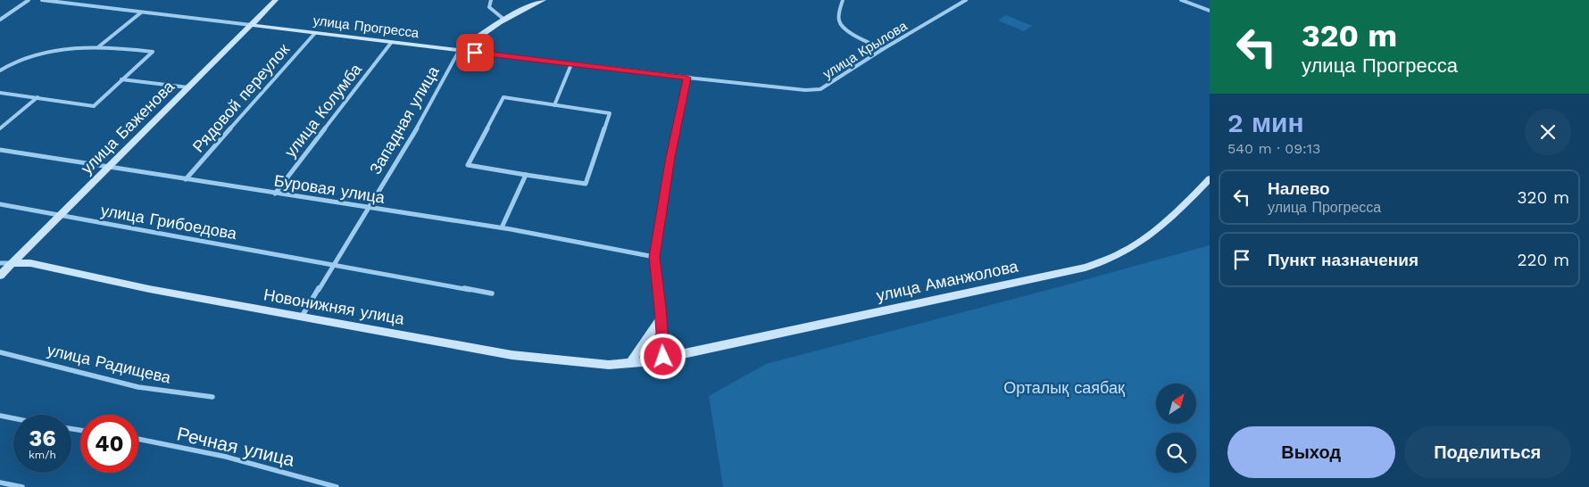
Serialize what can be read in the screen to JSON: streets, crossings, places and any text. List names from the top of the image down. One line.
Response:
{"streets":{"main road":["улица Прогресса","улица Баженова","улица Аманжолова","Новонижняя улица"],"street":["улица Крылова","Рядовой переулок","улица Колумба","Западная улица","Буровая улица","улица Грибоедова","улица Радищева","Речная улица"]},"crossings":[["улица Прогресса","улица Крылова"],["улица Прогресса","Рядовой переулок"],["улица Прогресса","улица Колумба"],["улица Прогресса","Западная улица"],["улица Прогресса","улица Баженова"],["Рядовой переулок","Буровая улица"],["улица Колумба","Буровая улица"],["Западная улица","Буровая улица"],["Западная улица","улица Грибоедова"],["Западная улица","Новонижняя улица"],["улица Баженова","Буровая улица"],["улица Баженова","улица Грибоедова"],["улица Баженова","Новонижняя улица"],["улица Аманжолова","Новонижняя улица"]],"parks":["Орталық саябақ"],"north":"top right","page":{"turn":["320 m","улица Прогресса"],"heading":["2 мин","540 m · 09:13"],"list":[{"name":"Налево","note":"улица Прогресса","value":"320 m"},{"name":"Пункт назначения","value":"220 m"}],"speed":"36 km/h","limit":"40","buttons":["Выход","Поделиться"]}}
